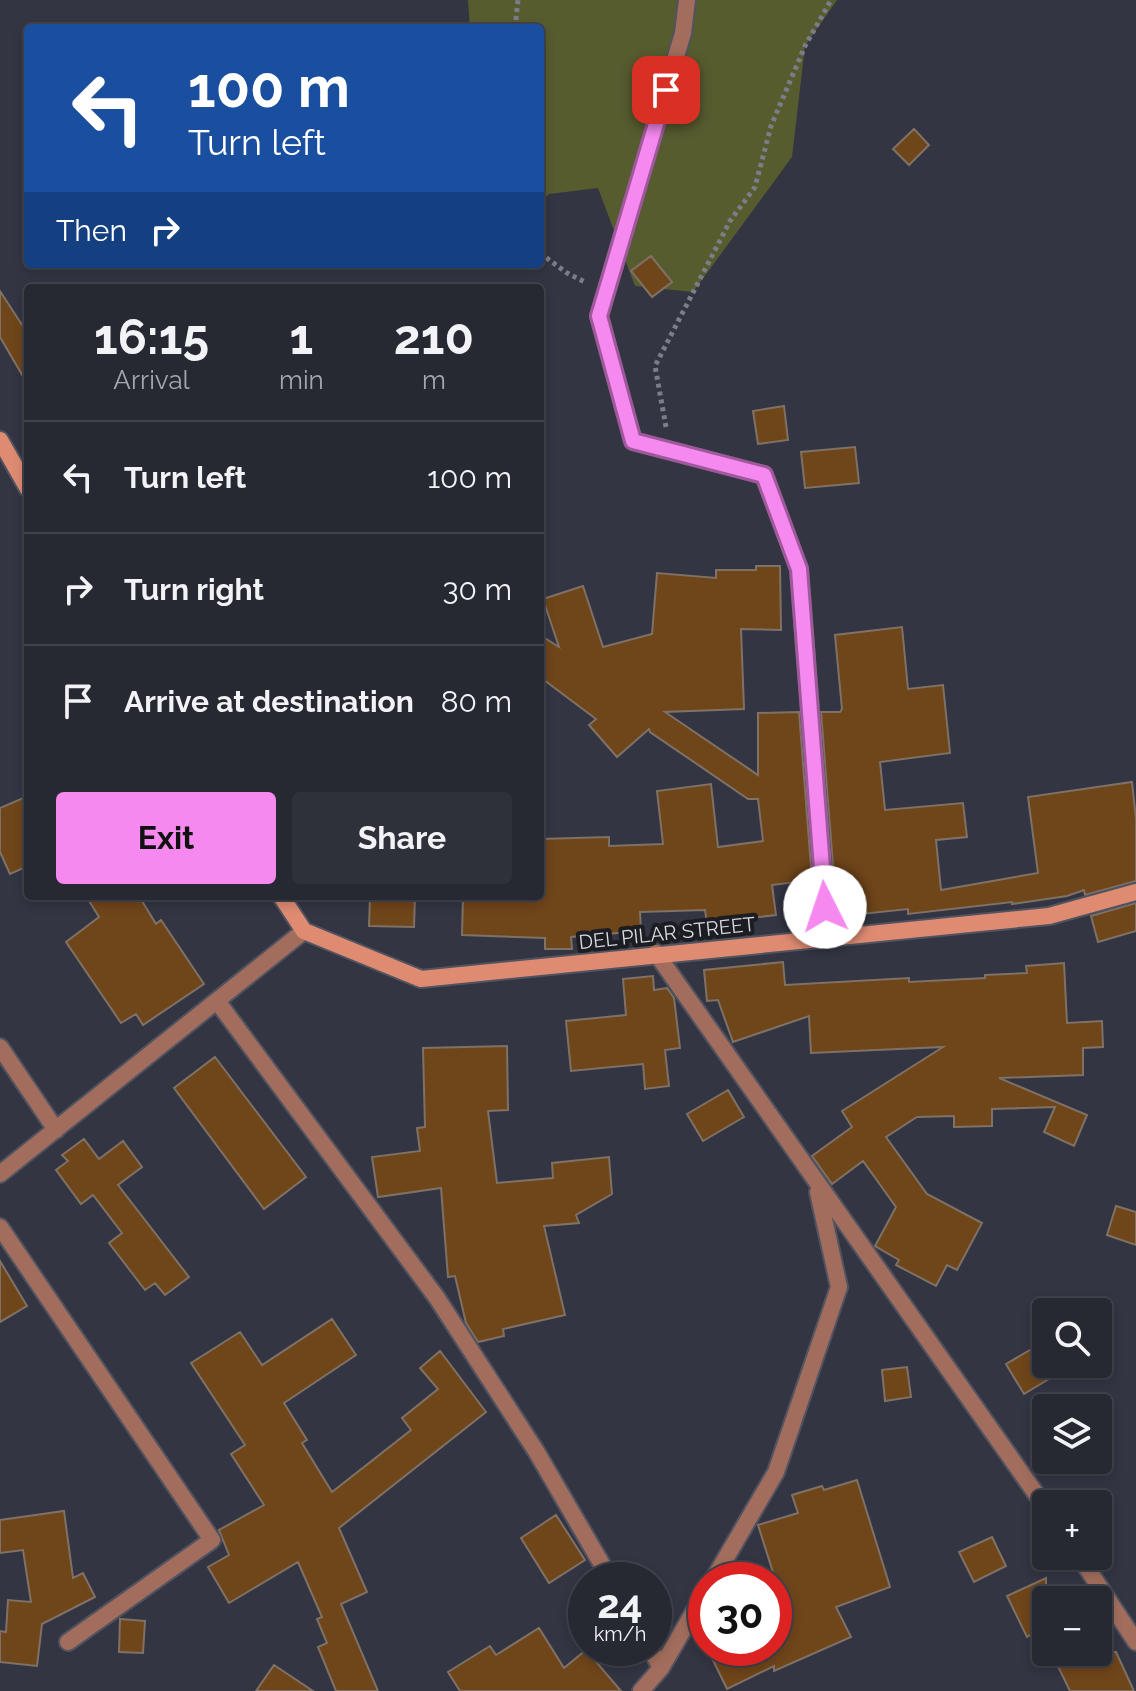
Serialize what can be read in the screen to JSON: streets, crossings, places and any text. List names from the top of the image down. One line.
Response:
{"streets":{"street":["DEL PILAR STREET"]},"page":{"turn":["100 m","Turn left"],"then":"Then","eta":["16:15","Arrival","1","min","210","m"],"list":[{"name":"Turn left","value":"100 m"},{"name":"Turn right","value":"30 m"},{"name":"Arrive at destination","value":"80 m"}],"buttons":["Exit","Share"],"map_buttons":["+","−"],"speed":"24 km/h","limit":"30"}}
